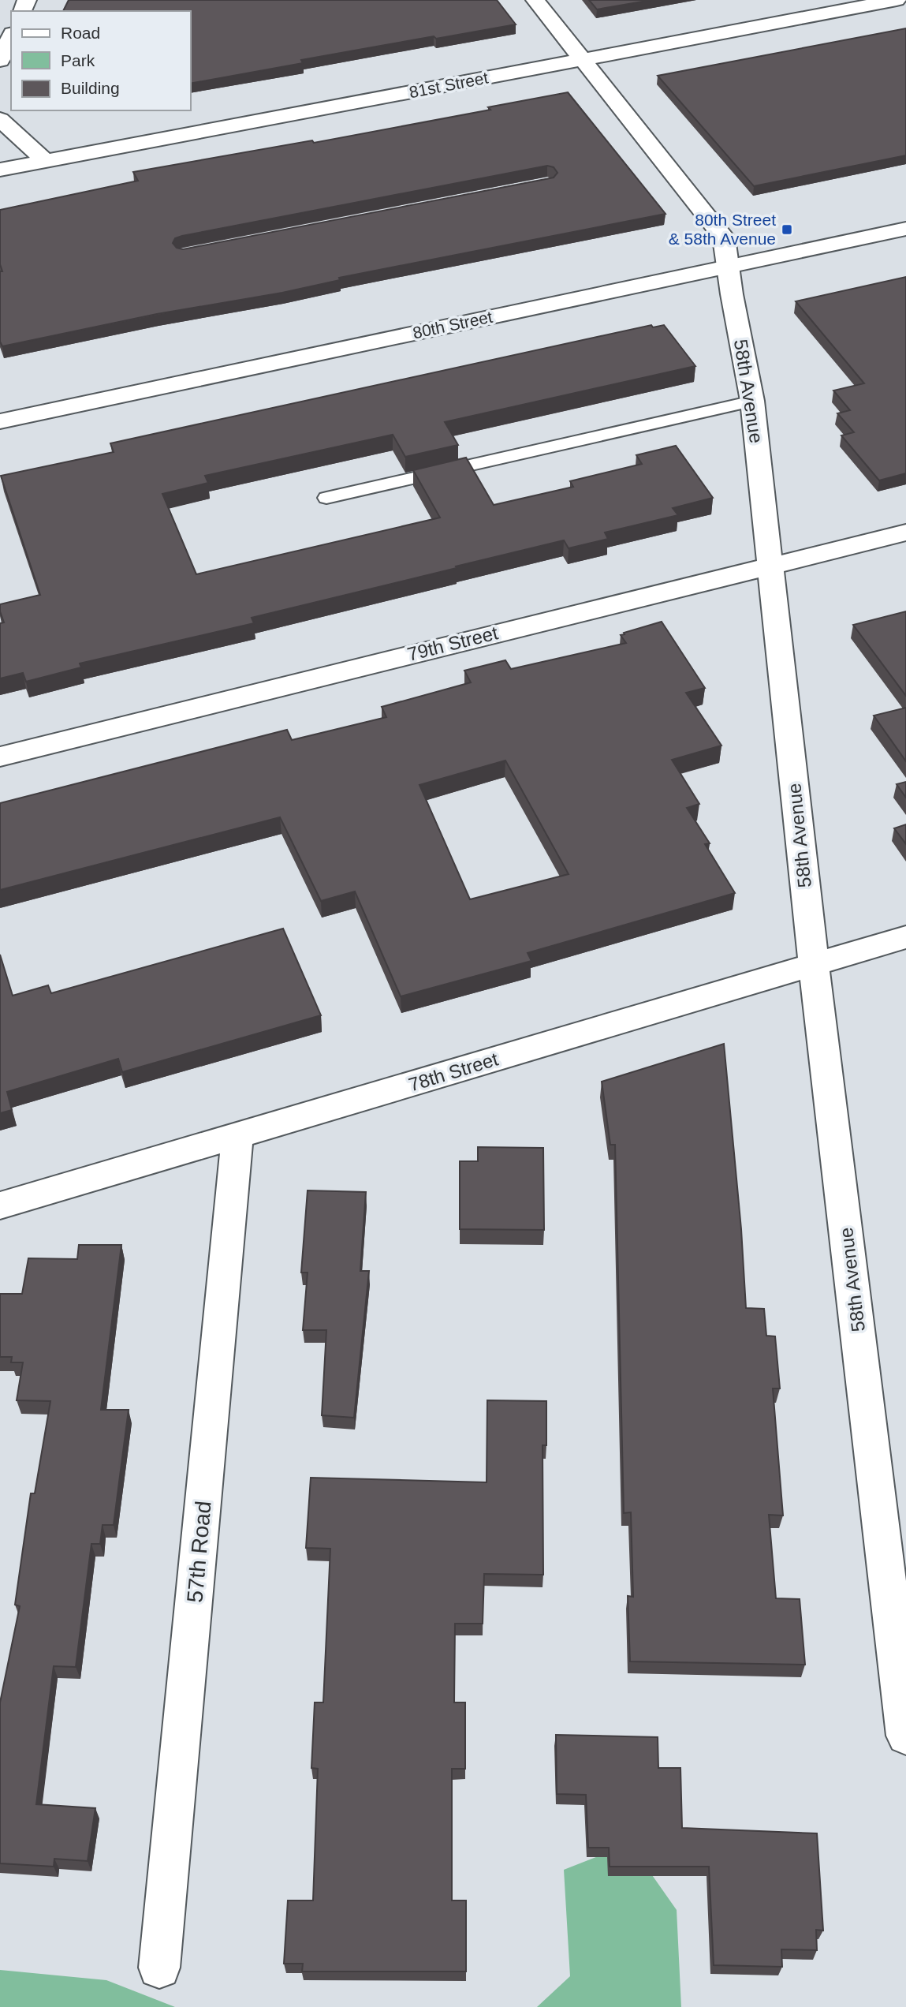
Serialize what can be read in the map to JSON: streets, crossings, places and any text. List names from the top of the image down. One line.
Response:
{"streets":{"street":["81st Street","80th Street","58th Avenue","79th Street","78th Street","57th Road"]},"crossings":[["81st Street","58th Avenue"],["80th Street","58th Avenue"],["58th Avenue","79th Street"],["58th Avenue","78th Street"],["78th Street","57th Road"]],"places":{"transit":["80th Street & 58th Avenue"]},"legend":["Road","Park","Building"]}
